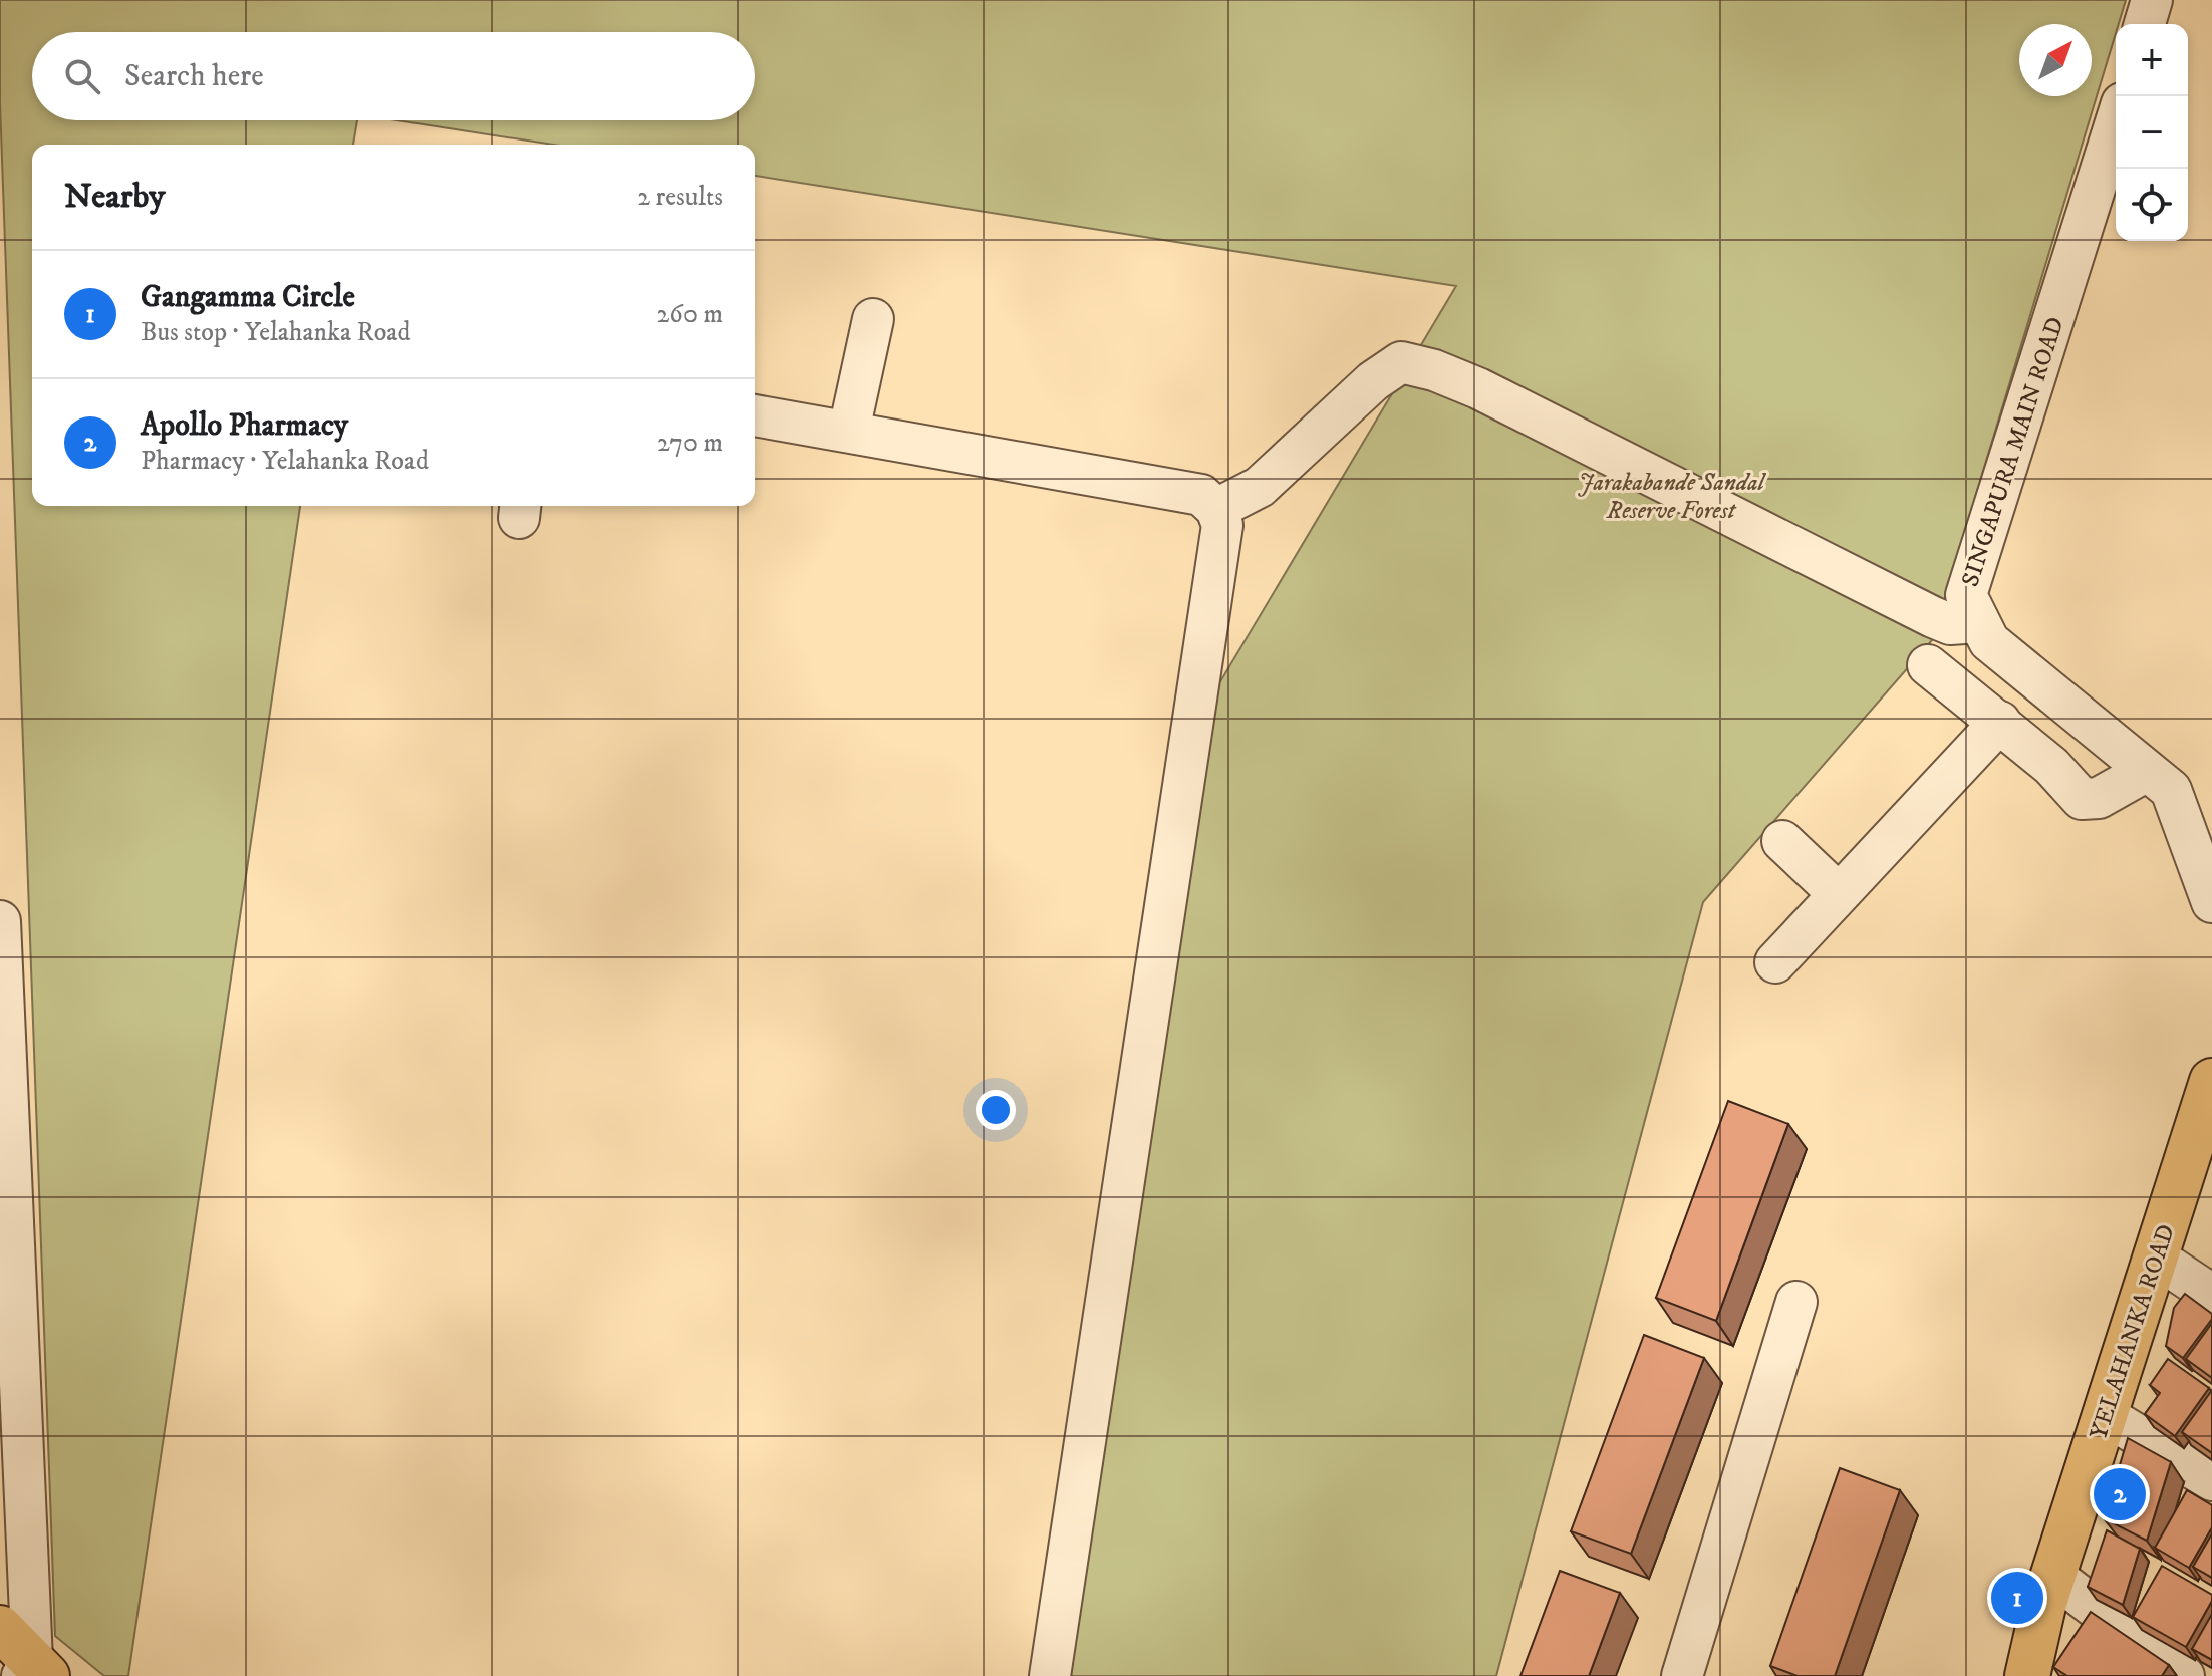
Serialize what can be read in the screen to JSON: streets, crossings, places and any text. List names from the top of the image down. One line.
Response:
{"streets":{"main road":["YELAHANKA ROAD"],"street":["SINGAPURA MAIN ROAD"]},"parks":["Jarakabande Sandal Reserve Forest"],"north":"top right","page":{"map_buttons":["+","−"],"search":"Search here","heading":["Nearby","2 results"],"list":[{"mark":"1","name":"Gangamma Circle","note":"Bus stop · Yelahanka Road","value":"260 m"},{"mark":"2","name":"Apollo Pharmacy","note":"Pharmacy · Yelahanka Road","value":"270 m"}],"pins":["2","1"]}}
